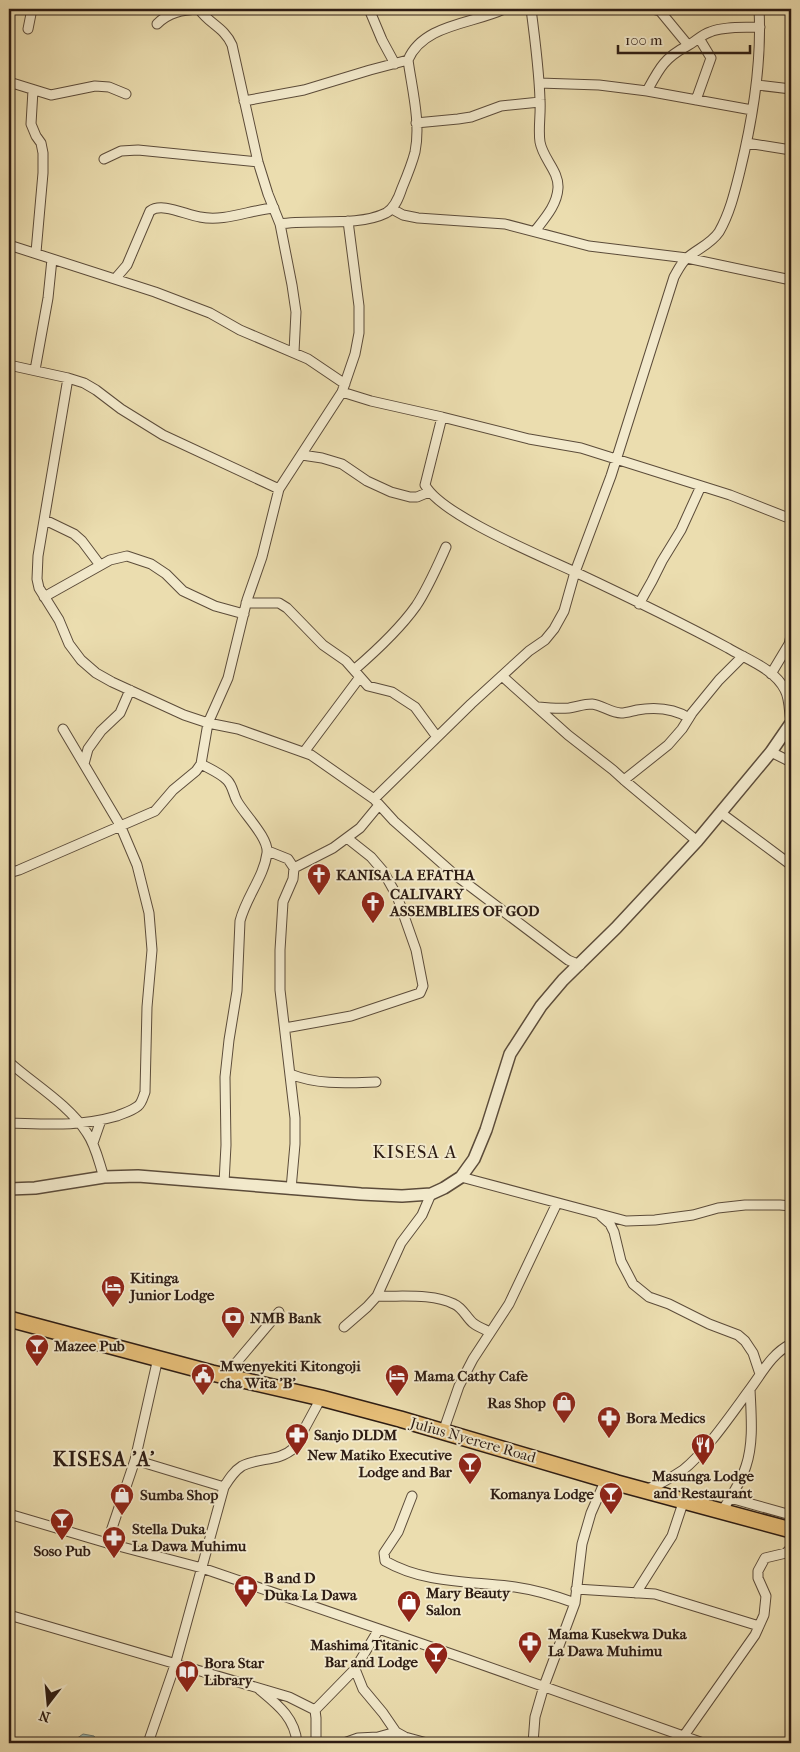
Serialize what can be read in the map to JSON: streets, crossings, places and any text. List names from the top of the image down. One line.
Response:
{"streets":{"highway":["Julius Nyerere Road"]},"districts":["KISESA A","KISESA 'A'"],"places":{"church":["KANISA LA EFATHA","CALIVARY ASSEMBLIES OF GOD"],"hotel":["Kitinga Junior Lodge","Mama Cathy Cafe"],"bank":["NMB Bank"],"bar":["Mazee Pub","New Matiko Executive Lodge and Bar","Komanya Lodge","Soso Pub","Mashima Titanic Bar and Lodge"],"public building":["Mwenyekiti Kitongoji cha Wita 'B'"],"shop":["Ras Shop","Sumba Shop","Mary Beauty Salon"],"pharmacy":["Bora Medics","Sanjo DLDM","Stella Duka La Dawa Muhimu","B and D Duka La Dawa","Mama Kusekwa Duka La Dawa Muhimu"],"restaurant":["Masunga Lodge and Restaurant"],"library":["Bora Star Library"]},"scale_bar":"100 m","north":"bottom"}
